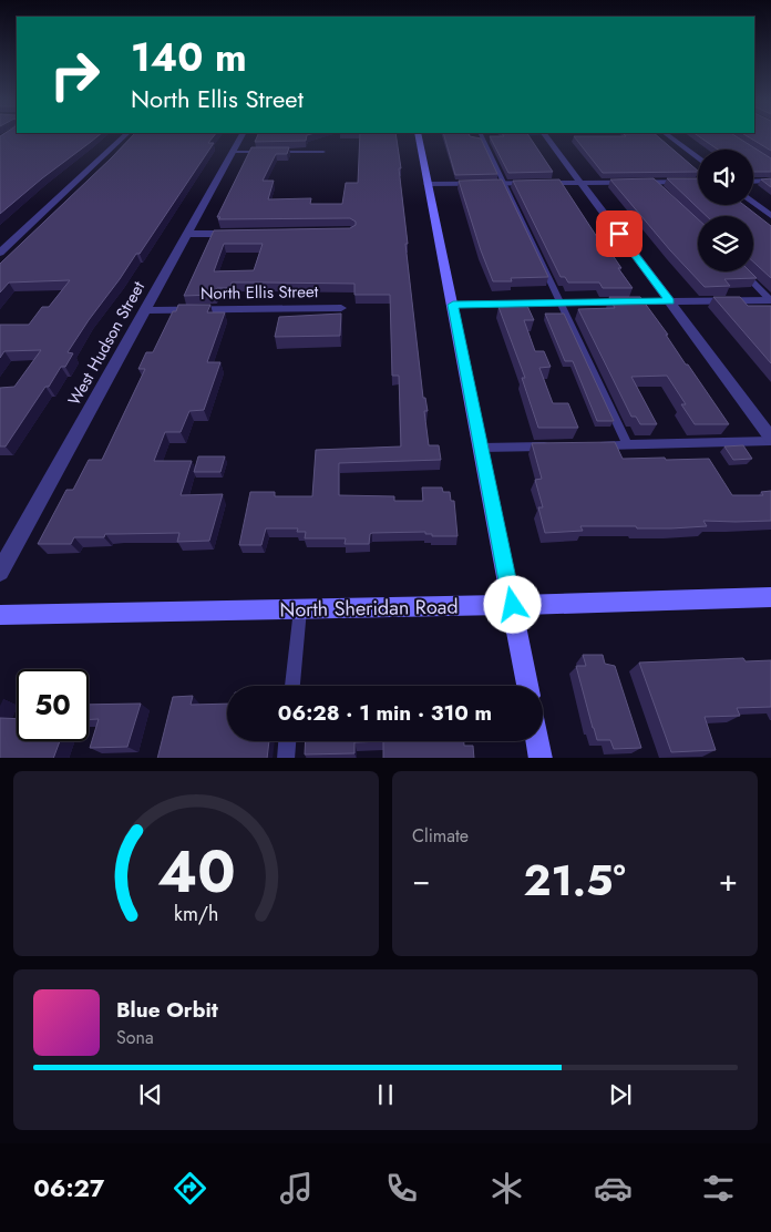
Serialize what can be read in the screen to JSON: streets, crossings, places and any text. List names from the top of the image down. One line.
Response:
{"streets":{"main road":["North Sheridan Road"],"street":["North Ellis Street","West Hudson Street"]},"crossings":[["North Ellis Street","West Hudson Street"]],"page":{"turn":["140 m","North Ellis Street"],"limit":"50","trip":"06:28 · 1 min · 310 m","tile":"Climate","heat":["−","21.5°","+"],"song":["Blue Orbit","Sona"],"tabs":"06:27","gauge":["40","km/h"]}}
